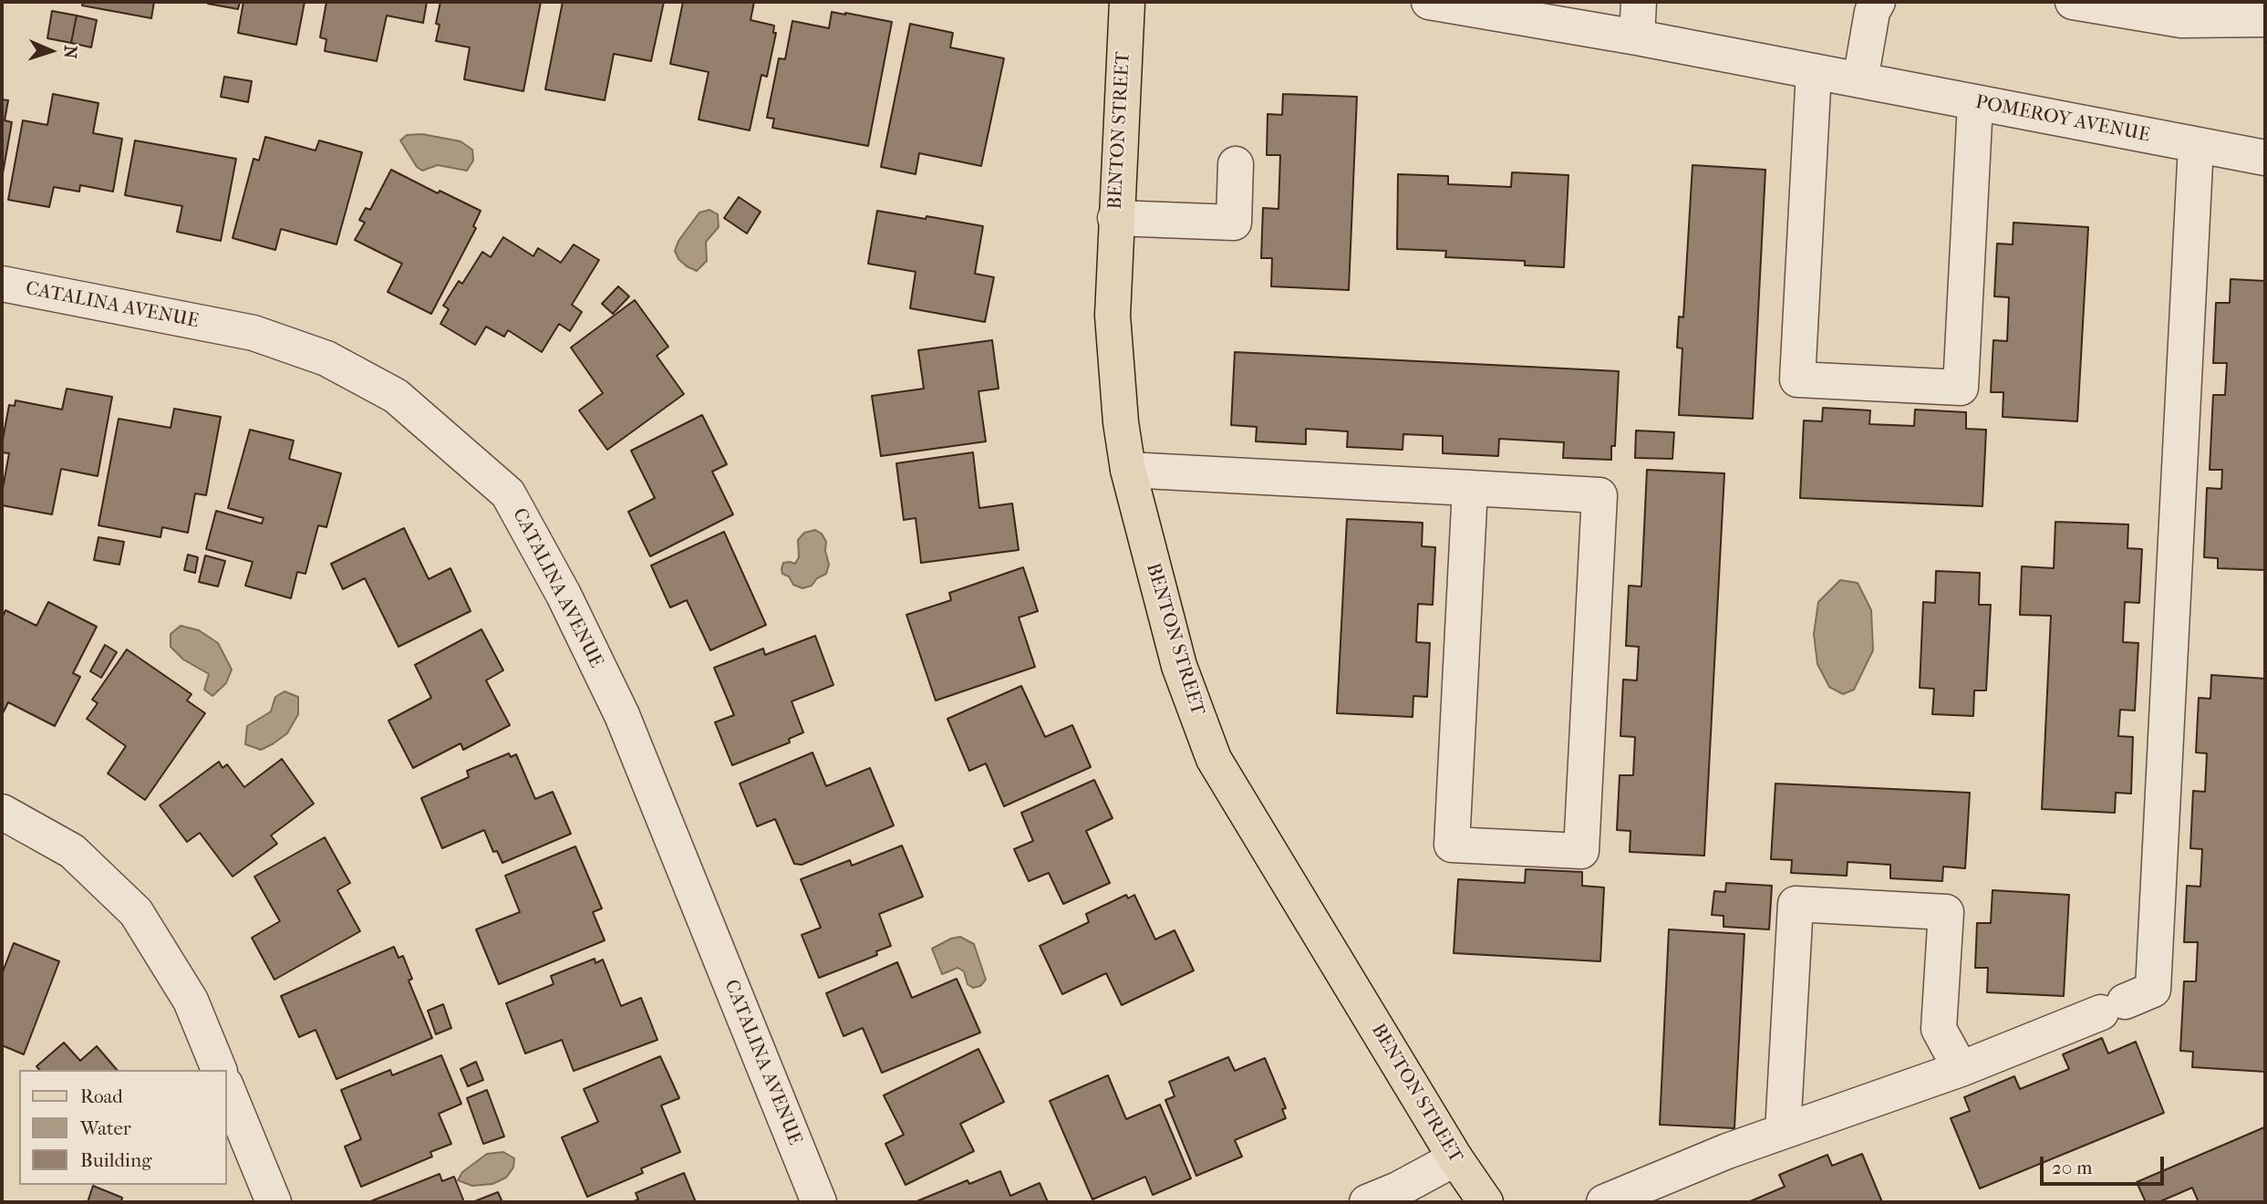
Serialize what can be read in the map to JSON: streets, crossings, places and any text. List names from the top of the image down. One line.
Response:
{"streets":{"main road":["BENTON STREET"],"street":["POMEROY AVENUE","CATALINA AVENUE"]},"legend":["Road","Water","Building"],"scale_bar":"20 m","north":"right"}
